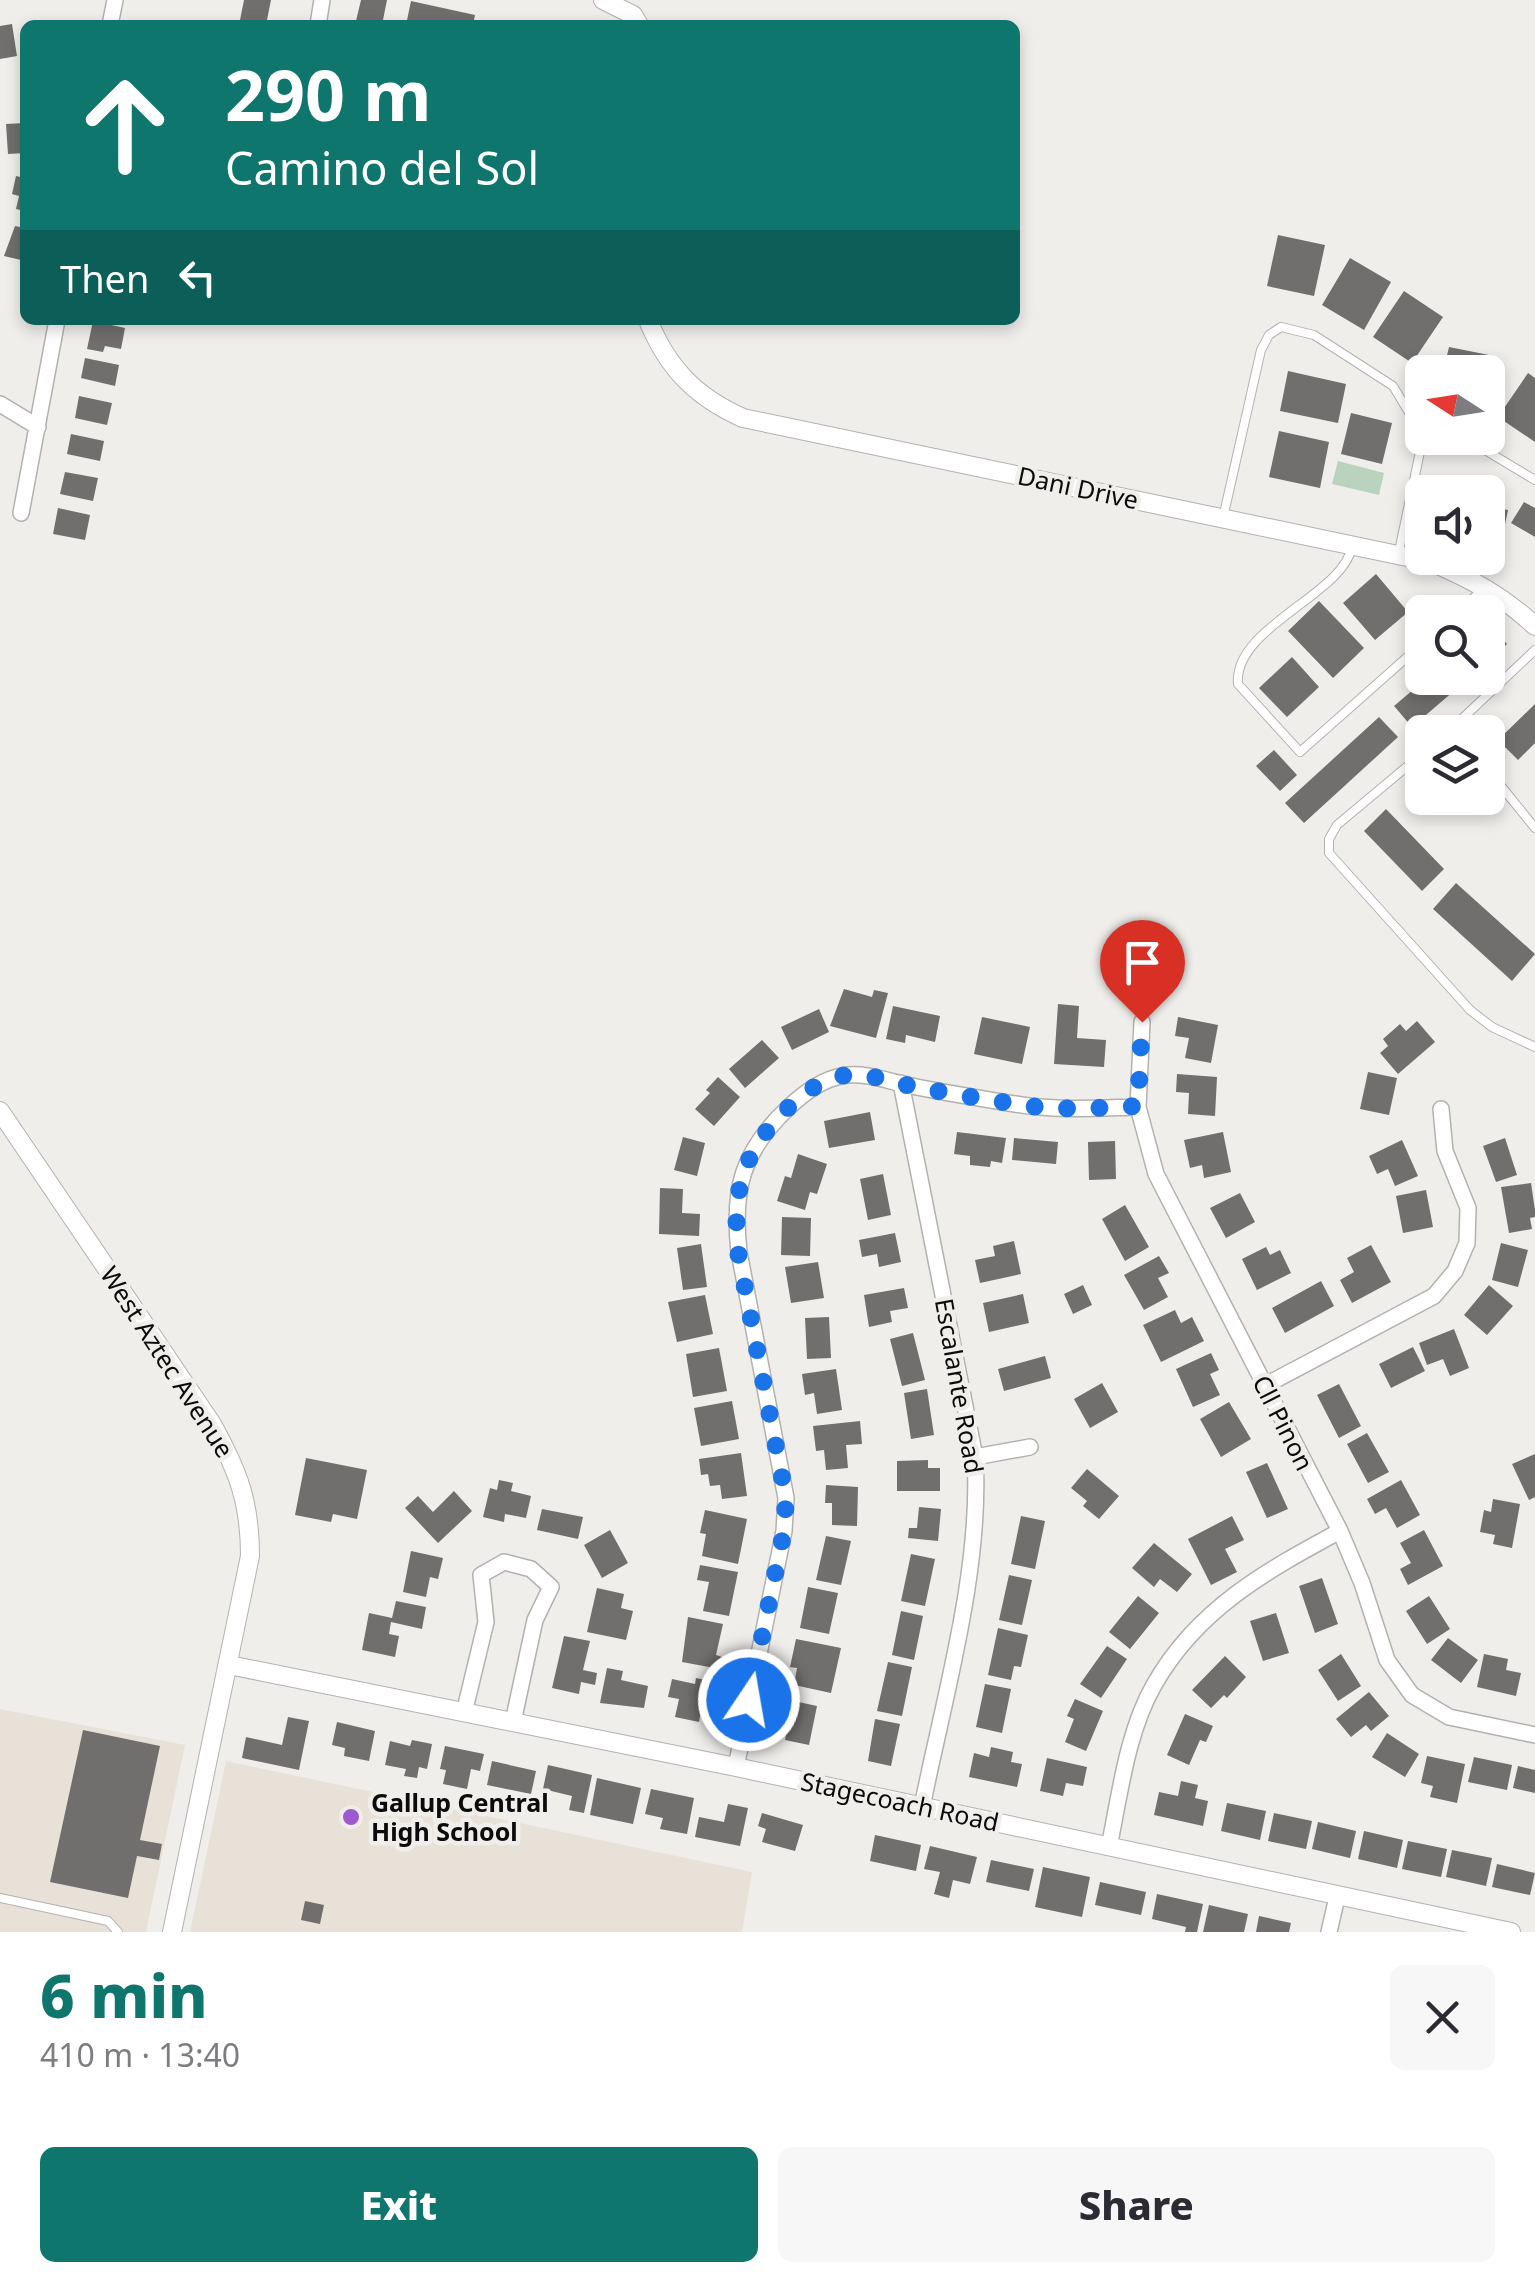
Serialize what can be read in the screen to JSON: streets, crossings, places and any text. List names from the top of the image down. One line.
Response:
{"streets":{"street":["Dani Drive","West Aztec Avenue","Escalante Road","Cll Pinon","Stagecoach Road"]},"crossings":[["West Aztec Avenue","Stagecoach Road"],["Escalante Road","Stagecoach Road"]],"places":["Gallup Central High School"],"north":"left","page":{"turn":["290 m","Camino del Sol"],"then":"Then","heading":["6 min","410 m · 13:40"],"buttons":["Exit","Share"]}}
